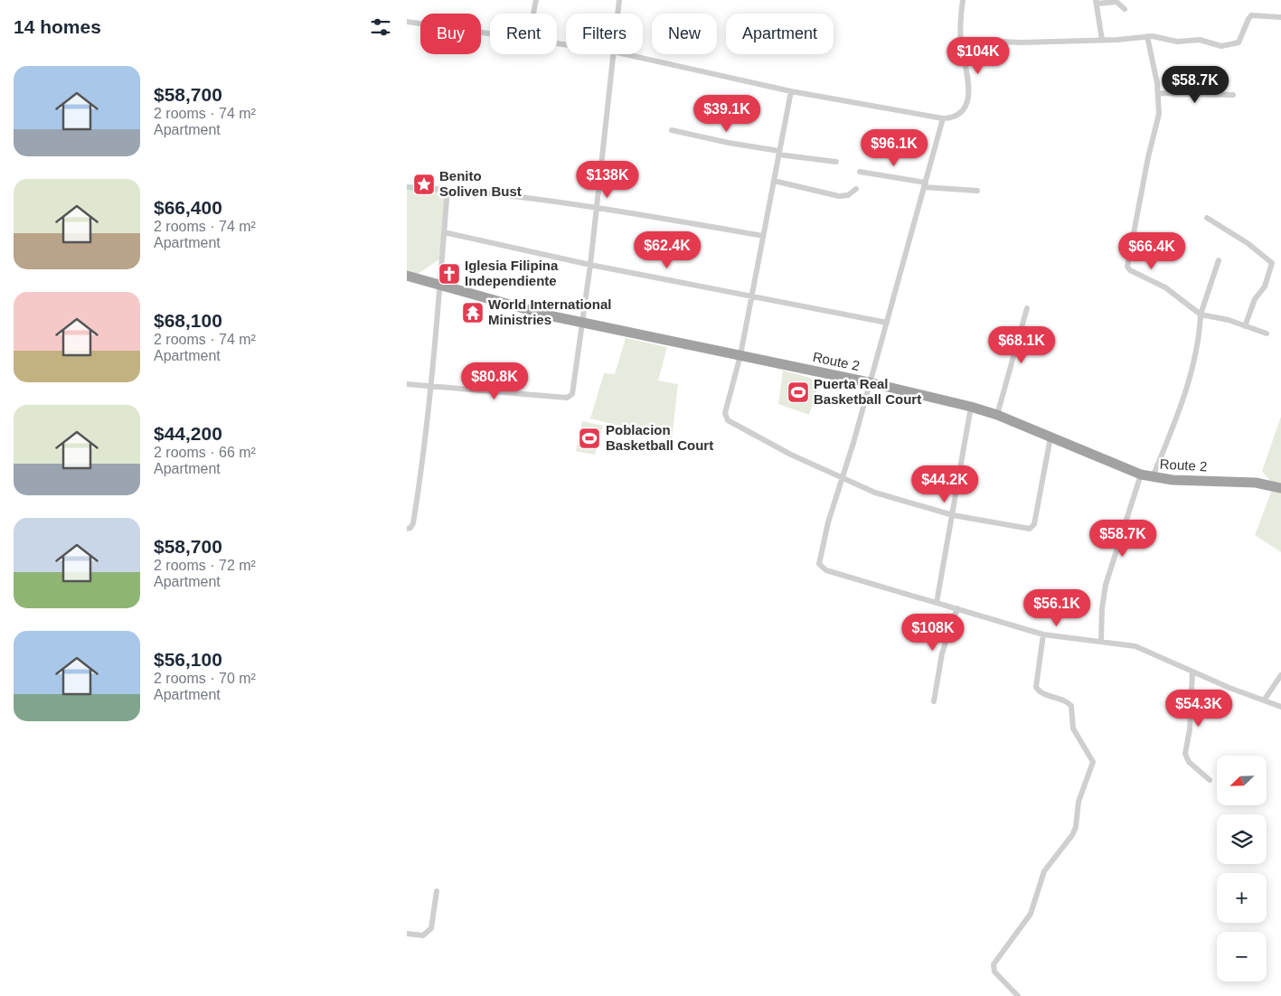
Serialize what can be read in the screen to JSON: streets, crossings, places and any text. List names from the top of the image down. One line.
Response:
{"streets":{"highway":["Route 2"]},"places":{"place":["Benito Soliven Bust"],"church":["Iglesia Filipina Independiente"],"temple":["World International Ministries"],"sports":["Puerta Real Basketball Court","Poblacion Basketball Court"]},"north":"bottom left","page":{"heading":"14 homes","chip":["Buy","Rent","Filters","New","Apartment"],"price":["$104K","$58.7K","$39.1K","$96.1K","$138K","$62.4K","$66.4K","$68.1K","$80.8K","$44.2K","$58.7K","$56.1K","$108K","$54.3K"],"list":[{"name":"$58,700","note":"2 rooms · 74 m² · Apartment"},{"name":"$66,400","note":"2 rooms · 74 m² · Apartment"},{"name":"$68,100","note":"2 rooms · 74 m² · Apartment"},{"name":"$44,200","note":"2 rooms · 66 m² · Apartment"},{"name":"$58,700","note":"2 rooms · 72 m² · Apartment"},{"name":"$56,100","note":"2 rooms · 70 m² · Apartment"}],"map_buttons":["+","−"]}}
